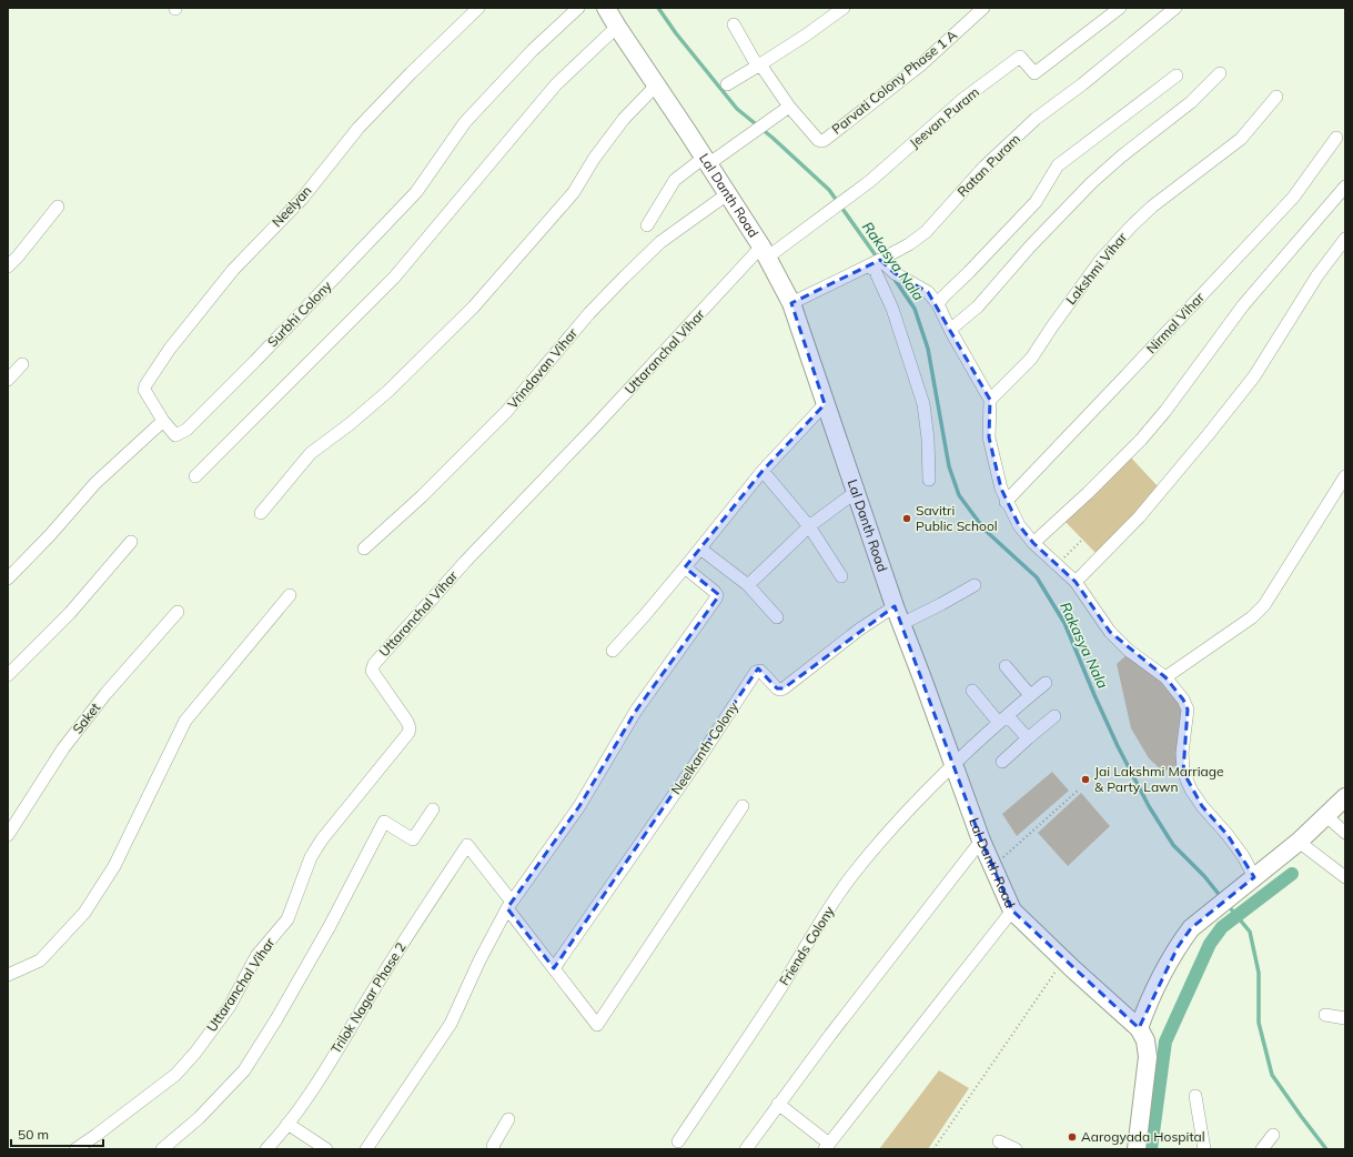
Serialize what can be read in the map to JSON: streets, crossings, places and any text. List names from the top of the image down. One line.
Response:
{"streets":{"street":["Parvati Colony Phase 1 A","Jeevan Puram","Ratan Puram","Lal Danth Road","Neelyan","Lakshmi Vihar","Surbhi Colony","Nirmal Vihar","Uttaranchal Vihar","Vrindavan Vihar","Saket","Neelkanth Colony","Friends Colony","Trilok Nagar Phase 2"]},"crossings":[["Jeevan Puram","Lal Danth Road"],["Jeevan Puram","Uttaranchal Vihar"],["Ratan Puram","Lal Danth Road"],["Lal Danth Road","Uttaranchal Vihar"],["Lal Danth Road","Vrindavan Vihar"],["Lal Danth Road","Neelkanth Colony"],["Lal Danth Road","Friends Colony"],["Neelyan","Surbhi Colony"]],"water":["Rakasya Nala"],"places":["Savitri Public School","Jai Lakshmi Marriage & Party Lawn","Aarogyada Hospital"],"scale_bar":"50 m"}
